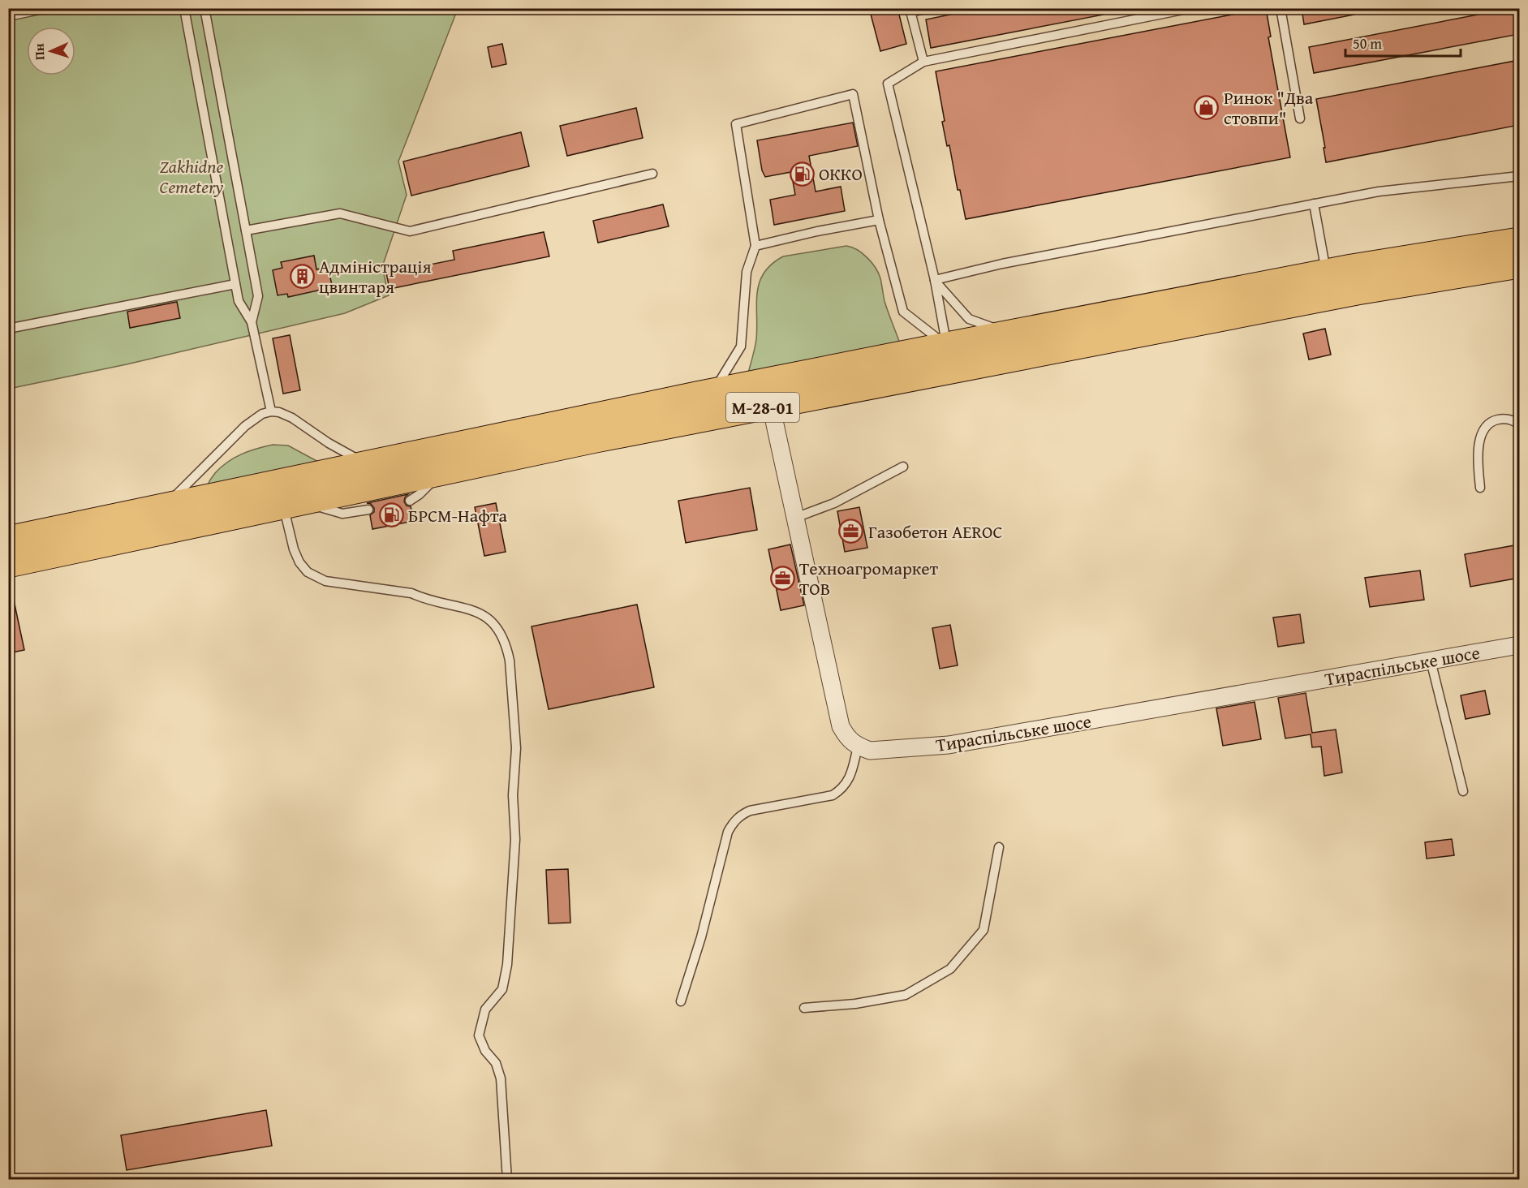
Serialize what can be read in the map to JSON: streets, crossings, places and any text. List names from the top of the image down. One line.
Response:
{"streets":{"highway":["М-28-01"],"street":["Тираспільське шосе"]},"parks":["Zakhidne Cemetery"],"places":{"shop":["Ринок \"Два стовпи\""],"fuel station":["ОККО","БРСМ-Нафта"],"building":["Адміністрація цвинтаря"],"office":["Газобетон AEROC","Техноагромаркет ТОВ"]},"scale_bar":"50 m","north":"left"}
